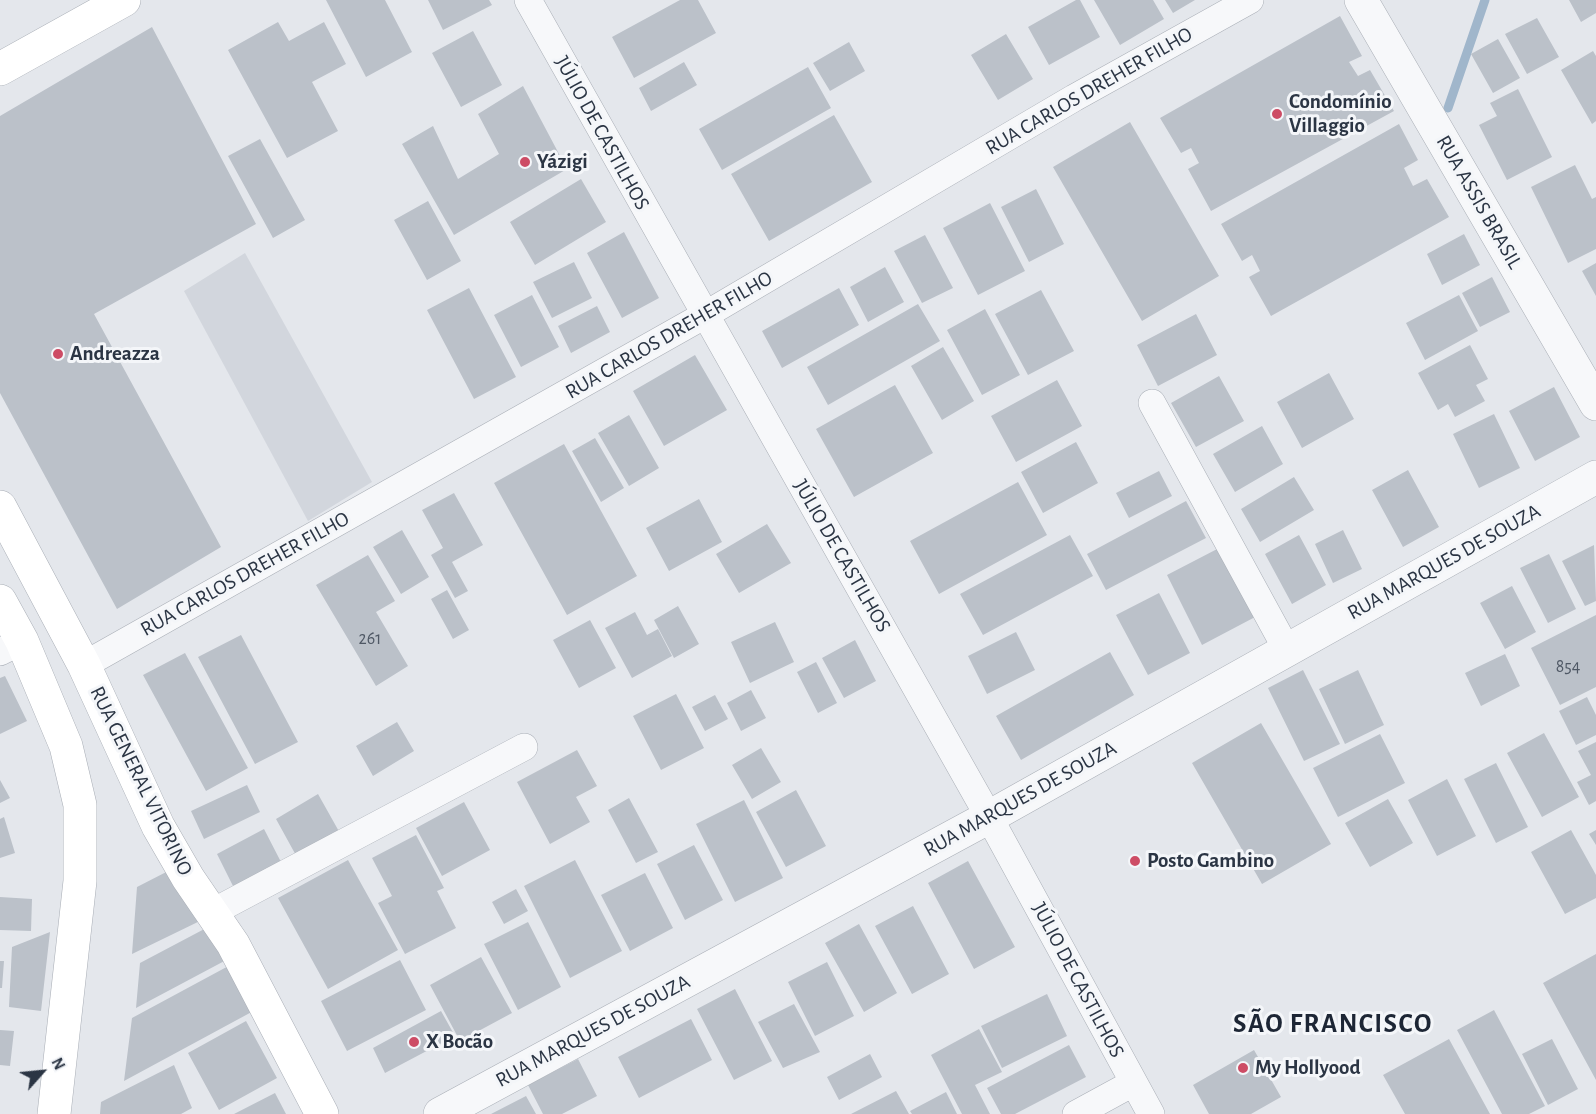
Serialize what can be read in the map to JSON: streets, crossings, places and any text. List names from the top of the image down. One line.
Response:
{"streets":{"main road":["RUA GENERAL VITORINO"],"street":["RUA CARLOS DREHER FILHO","JÚLIO DE CASTILHOS","RUA ASSIS BRASIL","RUA MARQUES DE SOUZA"]},"crossings":[["RUA CARLOS DREHER FILHO","JÚLIO DE CASTILHOS"],["RUA CARLOS DREHER FILHO","RUA GENERAL VITORINO"],["JÚLIO DE CASTILHOS","RUA MARQUES DE SOUZA"]],"districts":["SÃO FRANCISCO"],"places":["Condomínio Villaggio","Yázigi","Andreazza","Posto Gambino","X Bocão","My Hollyood"],"house_numbers":["261","854"],"north":"top right"}
